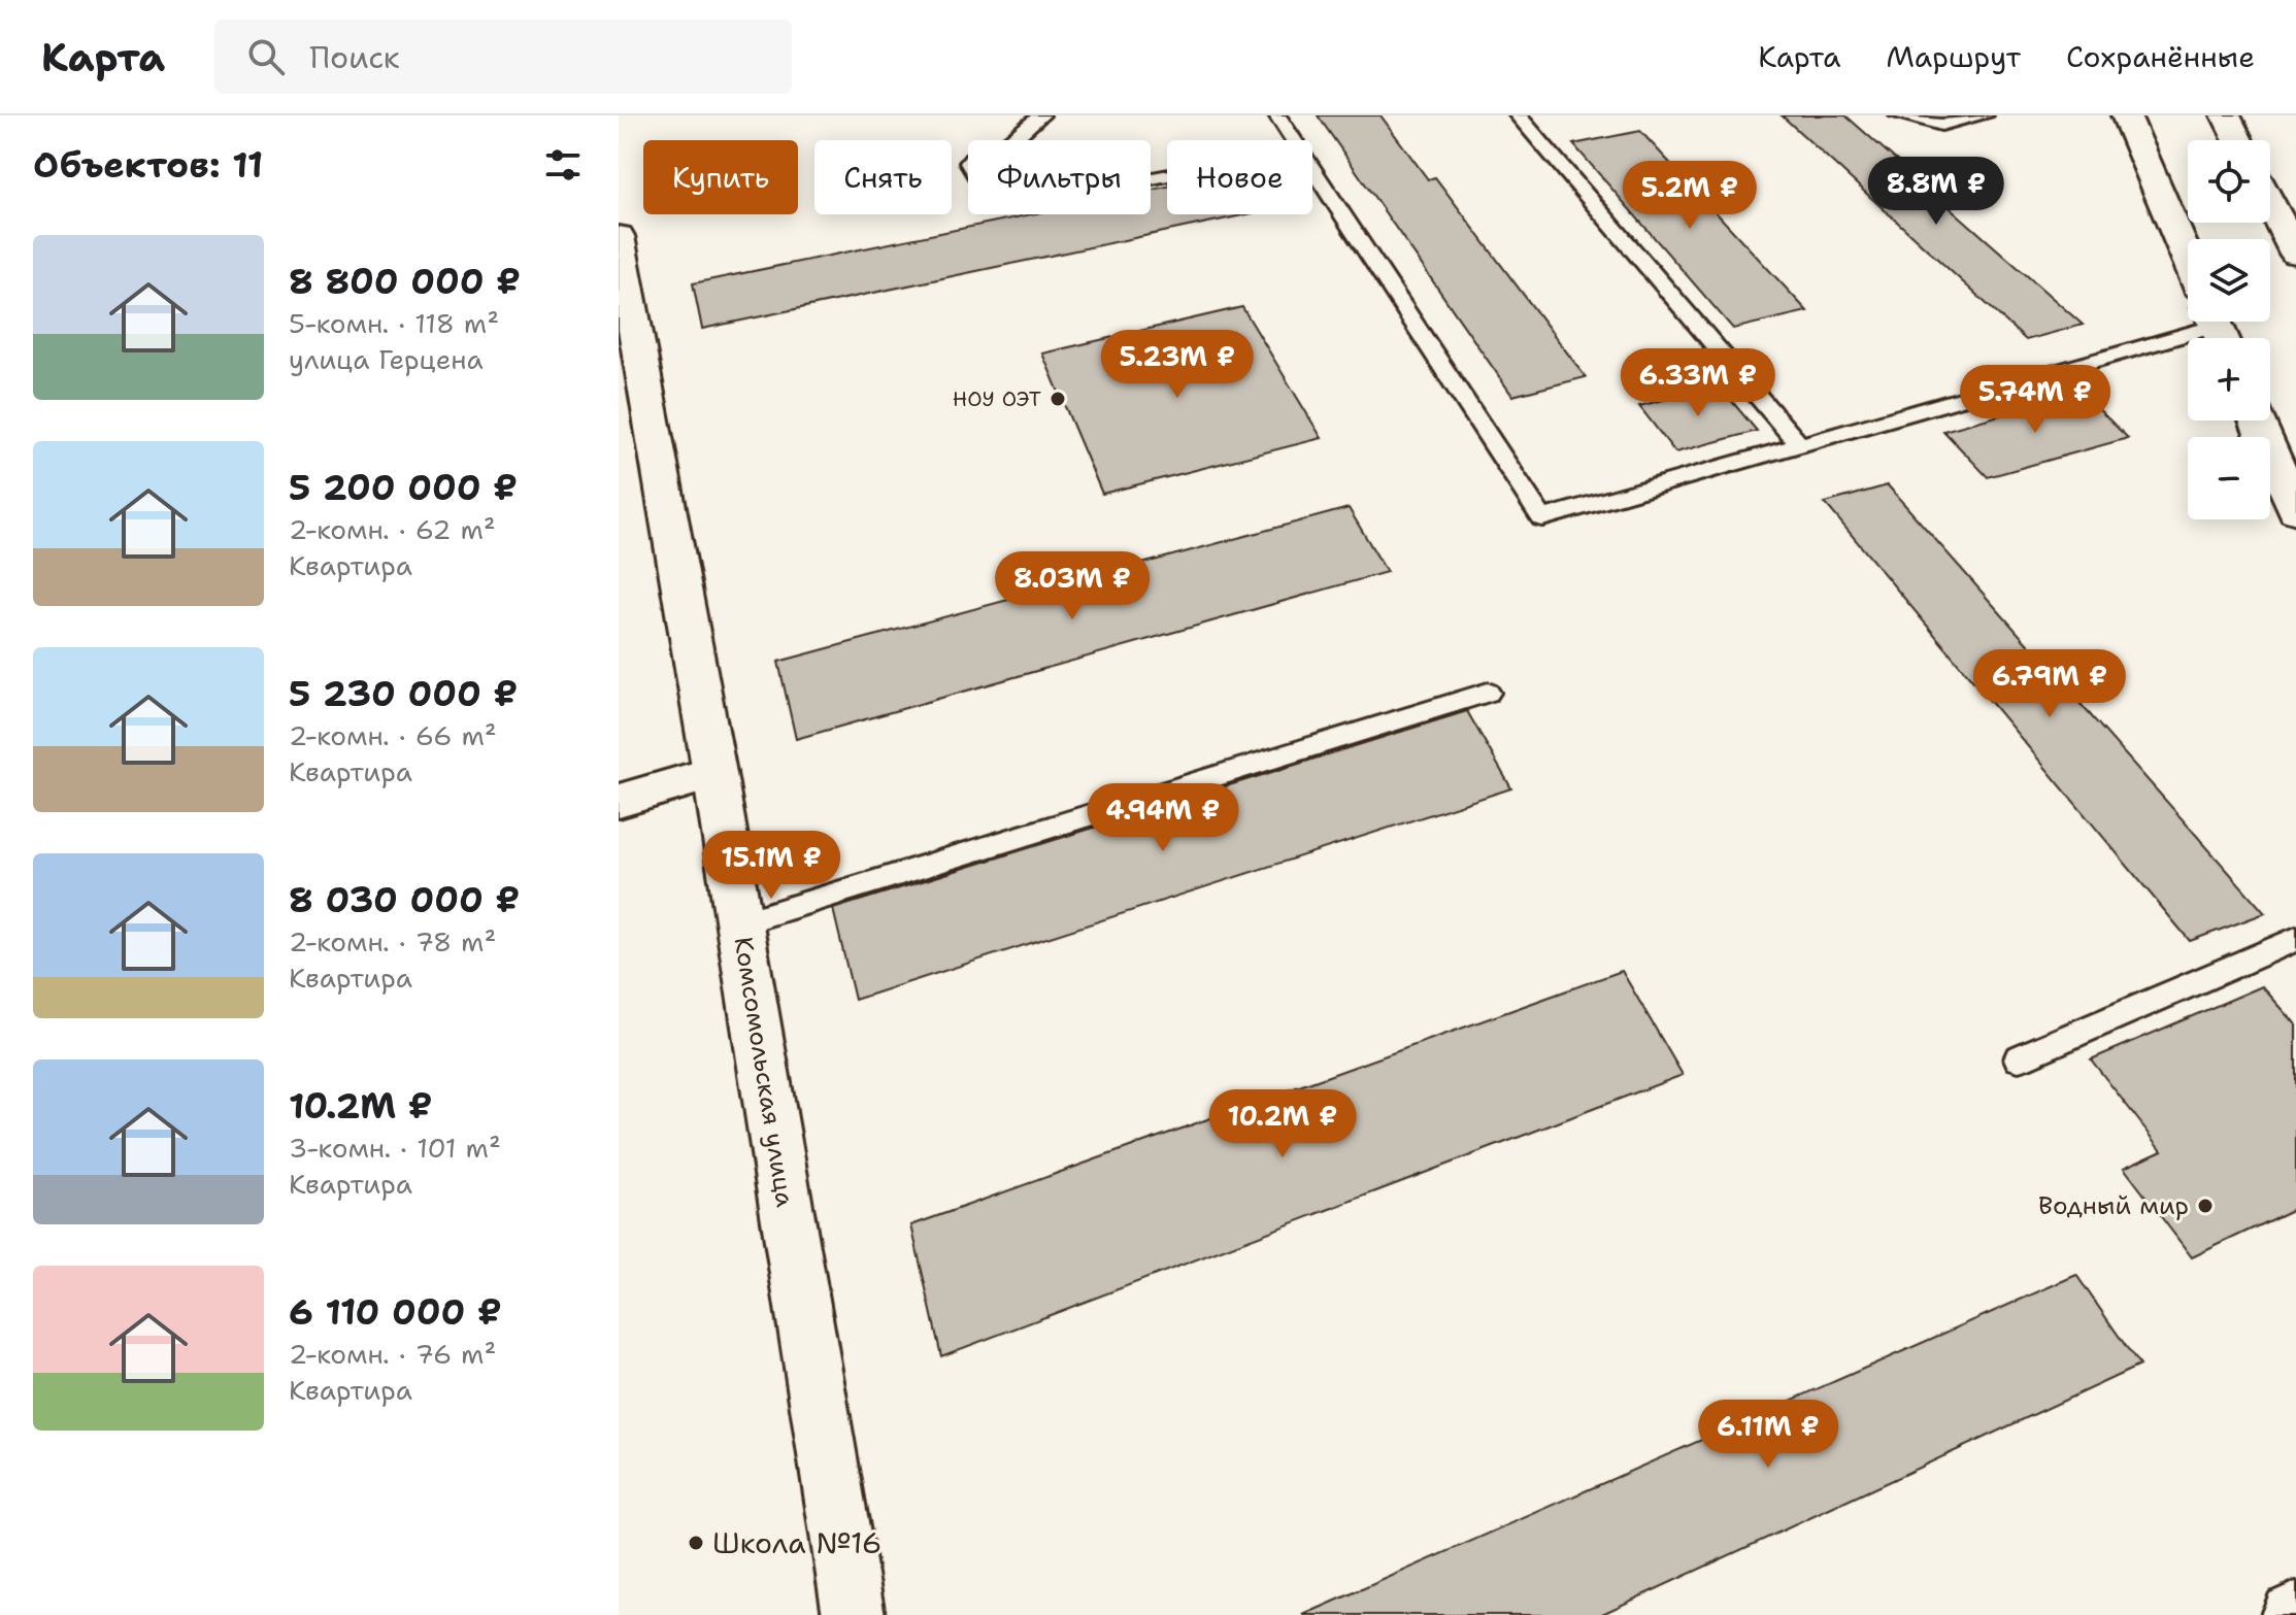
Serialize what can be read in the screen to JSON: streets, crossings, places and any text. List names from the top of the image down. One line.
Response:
{"streets":{"street":["Комсомольская улица"]},"places":["НОУ ОЭТ","Водный мир","Школа №16"],"page":{"header":"Карта","search":"Поиск","nav":["Карта","Маршрут","Сохранённые"],"heading":"Объектов: 11","map_buttons":["+","−"],"chip":["Купить","Снять","Фильтры","Новое"],"price":["8.8M ₽","5.2M ₽","5.23M ₽","6.33M ₽","5.74M ₽","8.03M ₽","6.79M ₽","4.94M ₽","15.1M ₽","10.2M ₽","6.11M ₽"],"list":[{"name":"8 800 000 ₽","note":"5-комн. · 118 m² · улица Герцена"},{"name":"5 200 000 ₽","note":"2-комн. · 62 m² · Квартира"},{"name":"5 230 000 ₽","note":"2-комн. · 66 m² · Квартира"},{"name":"8 030 000 ₽","note":"2-комн. · 78 m² · Квартира"},{"name":"10.2M ₽","note":"3-комн. · 101 m² · Квартира"},{"name":"6 110 000 ₽","note":"2-комн. · 76 m² · Квартира"}]}}
